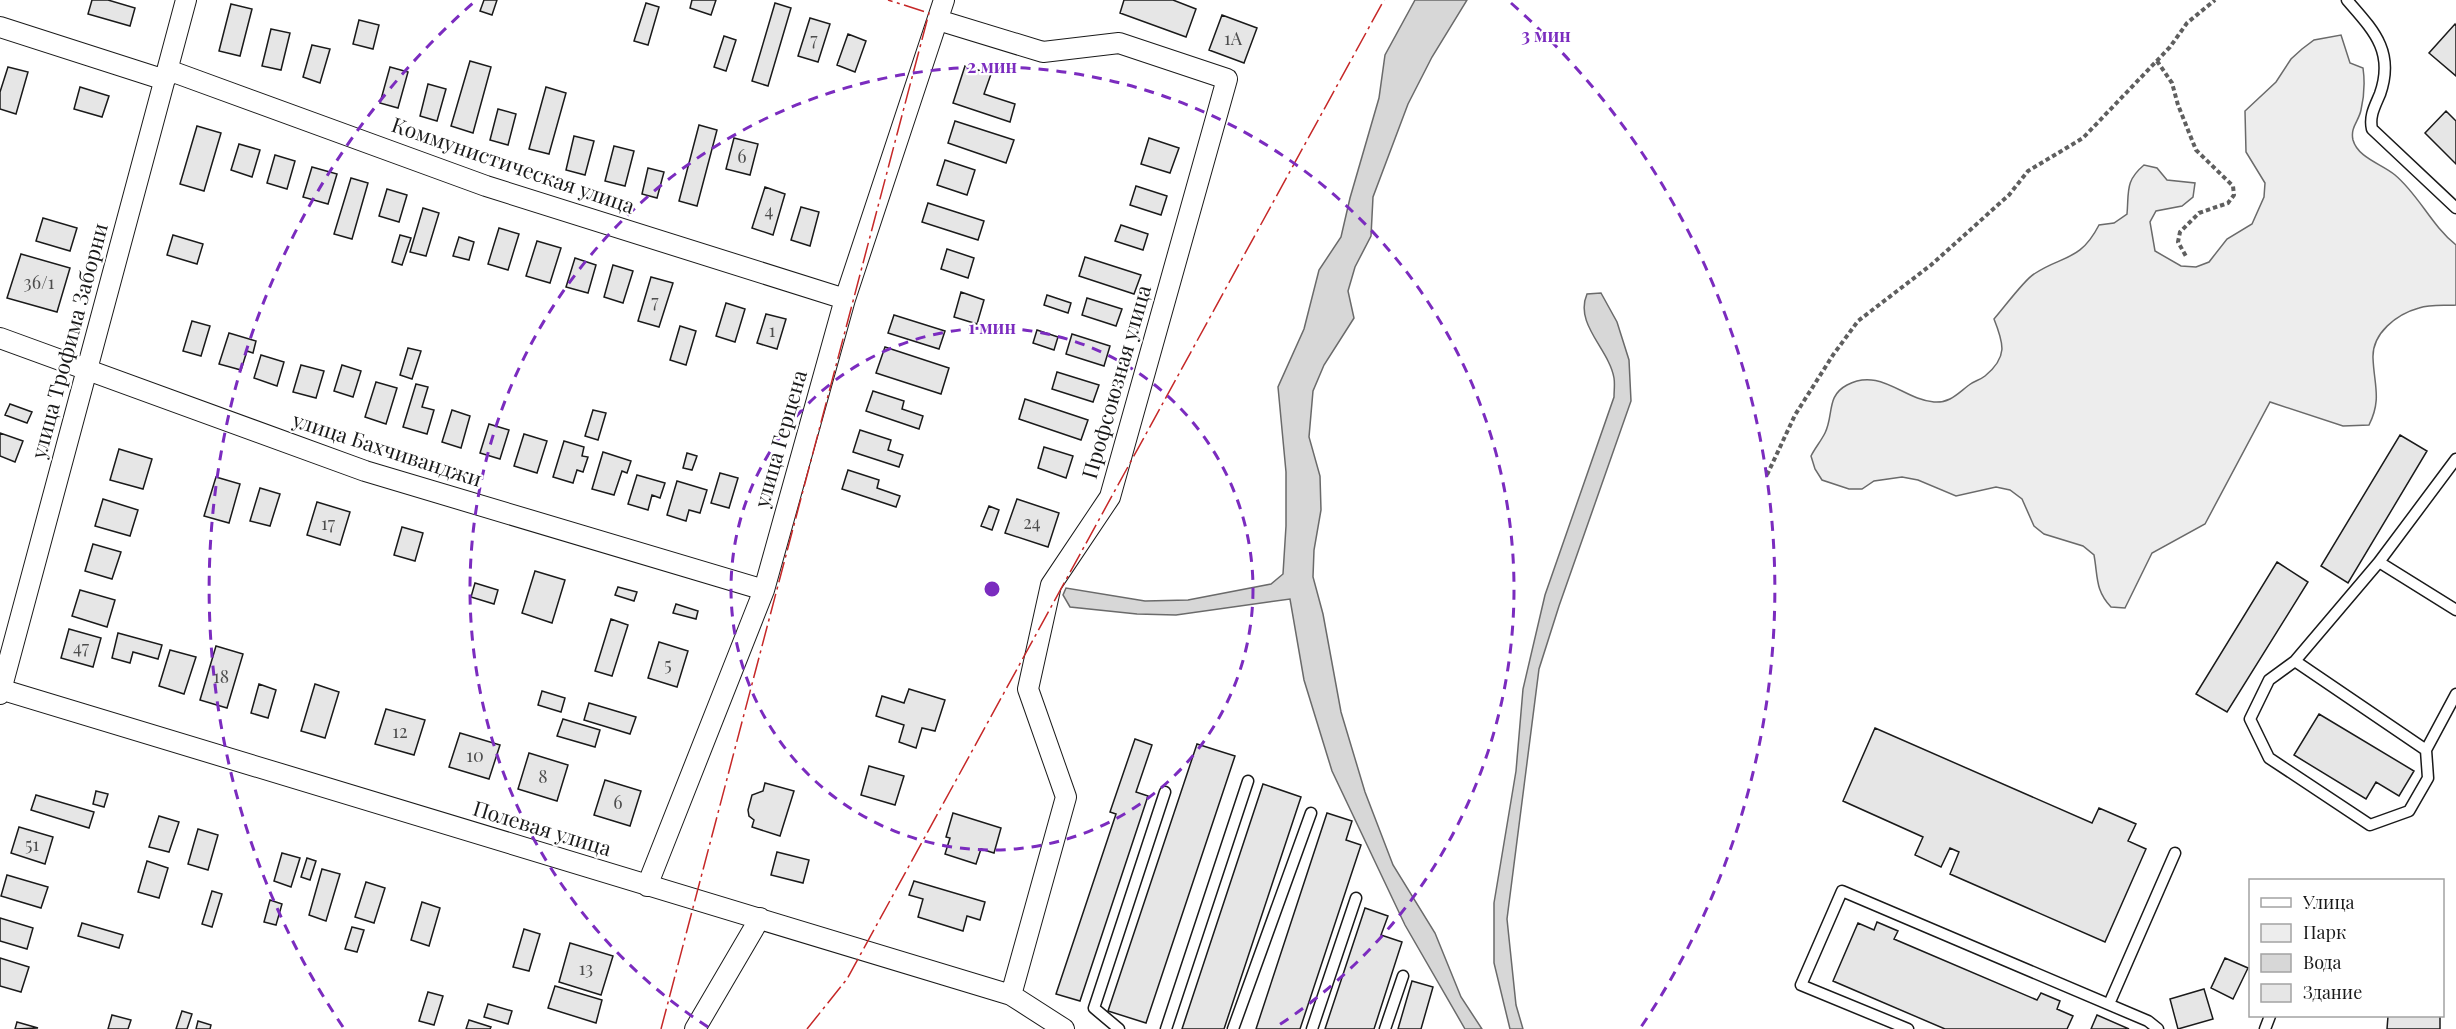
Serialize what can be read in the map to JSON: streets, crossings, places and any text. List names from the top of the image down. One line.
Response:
{"streets":{"street":["Коммунистическая улица","улица Трофима Заборни","Профсоюзная улица","улица Герцена","улица Бахчиванджи","Полевая улица"]},"crossings":[["Коммунистическая улица","улица Трофима Заборни"],["Коммунистическая улица","улица Герцена"],["улица Трофима Заборни","улица Бахчиванджи"],["улица Трофима Заборни","Полевая улица"],["Профсоюзная улица","улица Герцена"],["Профсоюзная улица","Полевая улица"],["улица Герцена","улица Бахчиванджи"],["улица Герцена","Полевая улица"]],"house_numbers":["1А","7","6","4","36/1","7","1","24","17","47","5","18","12","10","8","6","51","13"],"legend":["Улица","Парк","Вода","Здание"],"rings":["3 мин","2 мин","1 мин"]}
